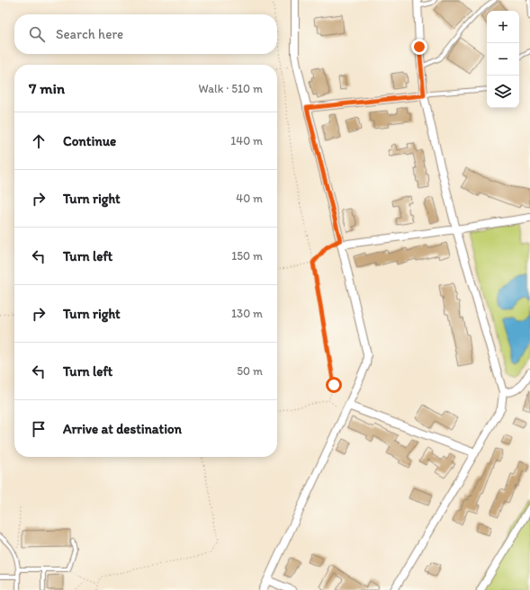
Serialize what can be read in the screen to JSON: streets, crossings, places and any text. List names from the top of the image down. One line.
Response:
{"page":{"map_buttons":["+","−"],"search":"Search here","heading":["7 min","Walk · 510 m"],"list":[["Continue","140 m"],["Turn right","40 m"],["Turn left","150 m"],["Turn right","130 m"],["Turn left","50 m"],"Arrive at destination"]}}
